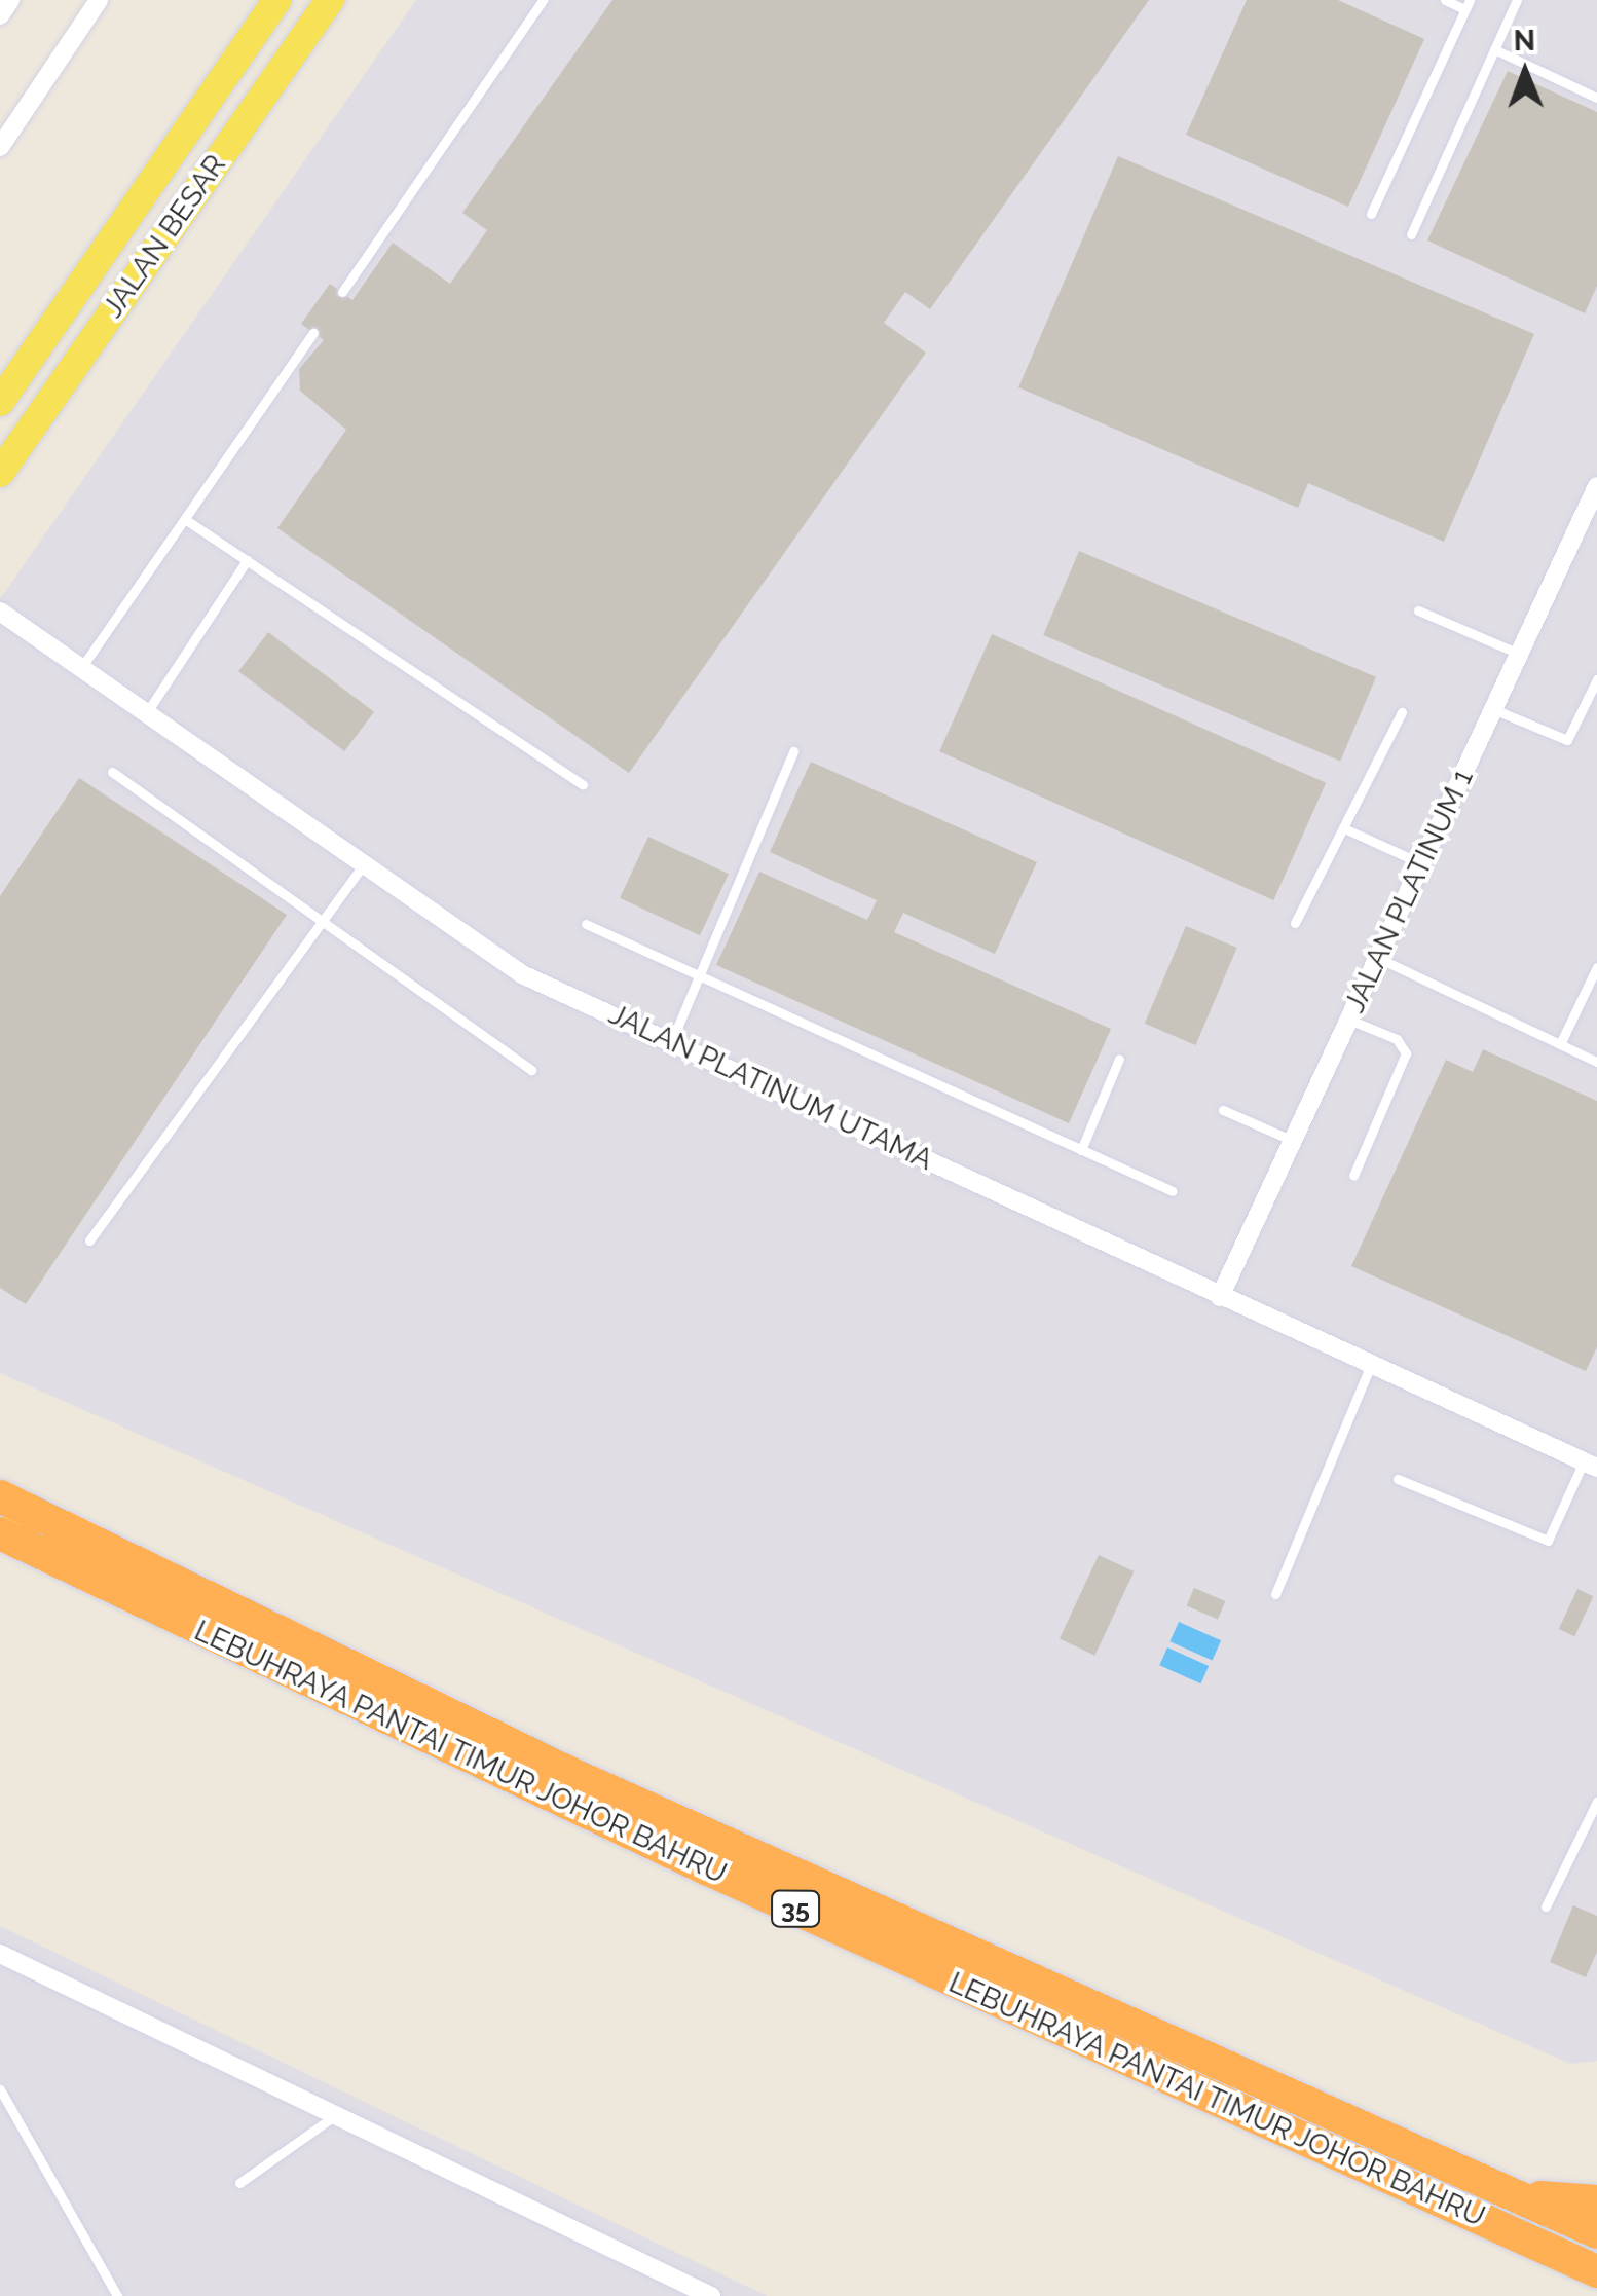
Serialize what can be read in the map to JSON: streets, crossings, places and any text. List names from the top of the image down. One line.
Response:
{"streets":{"highway":["LEBUHRAYA PANTAI TIMUR JOHOR BAHRU","35"],"main road":["JALAN BESAR"],"street":["JALAN PLATINUM 1","JALAN PLATINUM UTAMA"]},"crossings":[["JALAN PLATINUM 1","JALAN PLATINUM UTAMA"]],"north":"top"}
